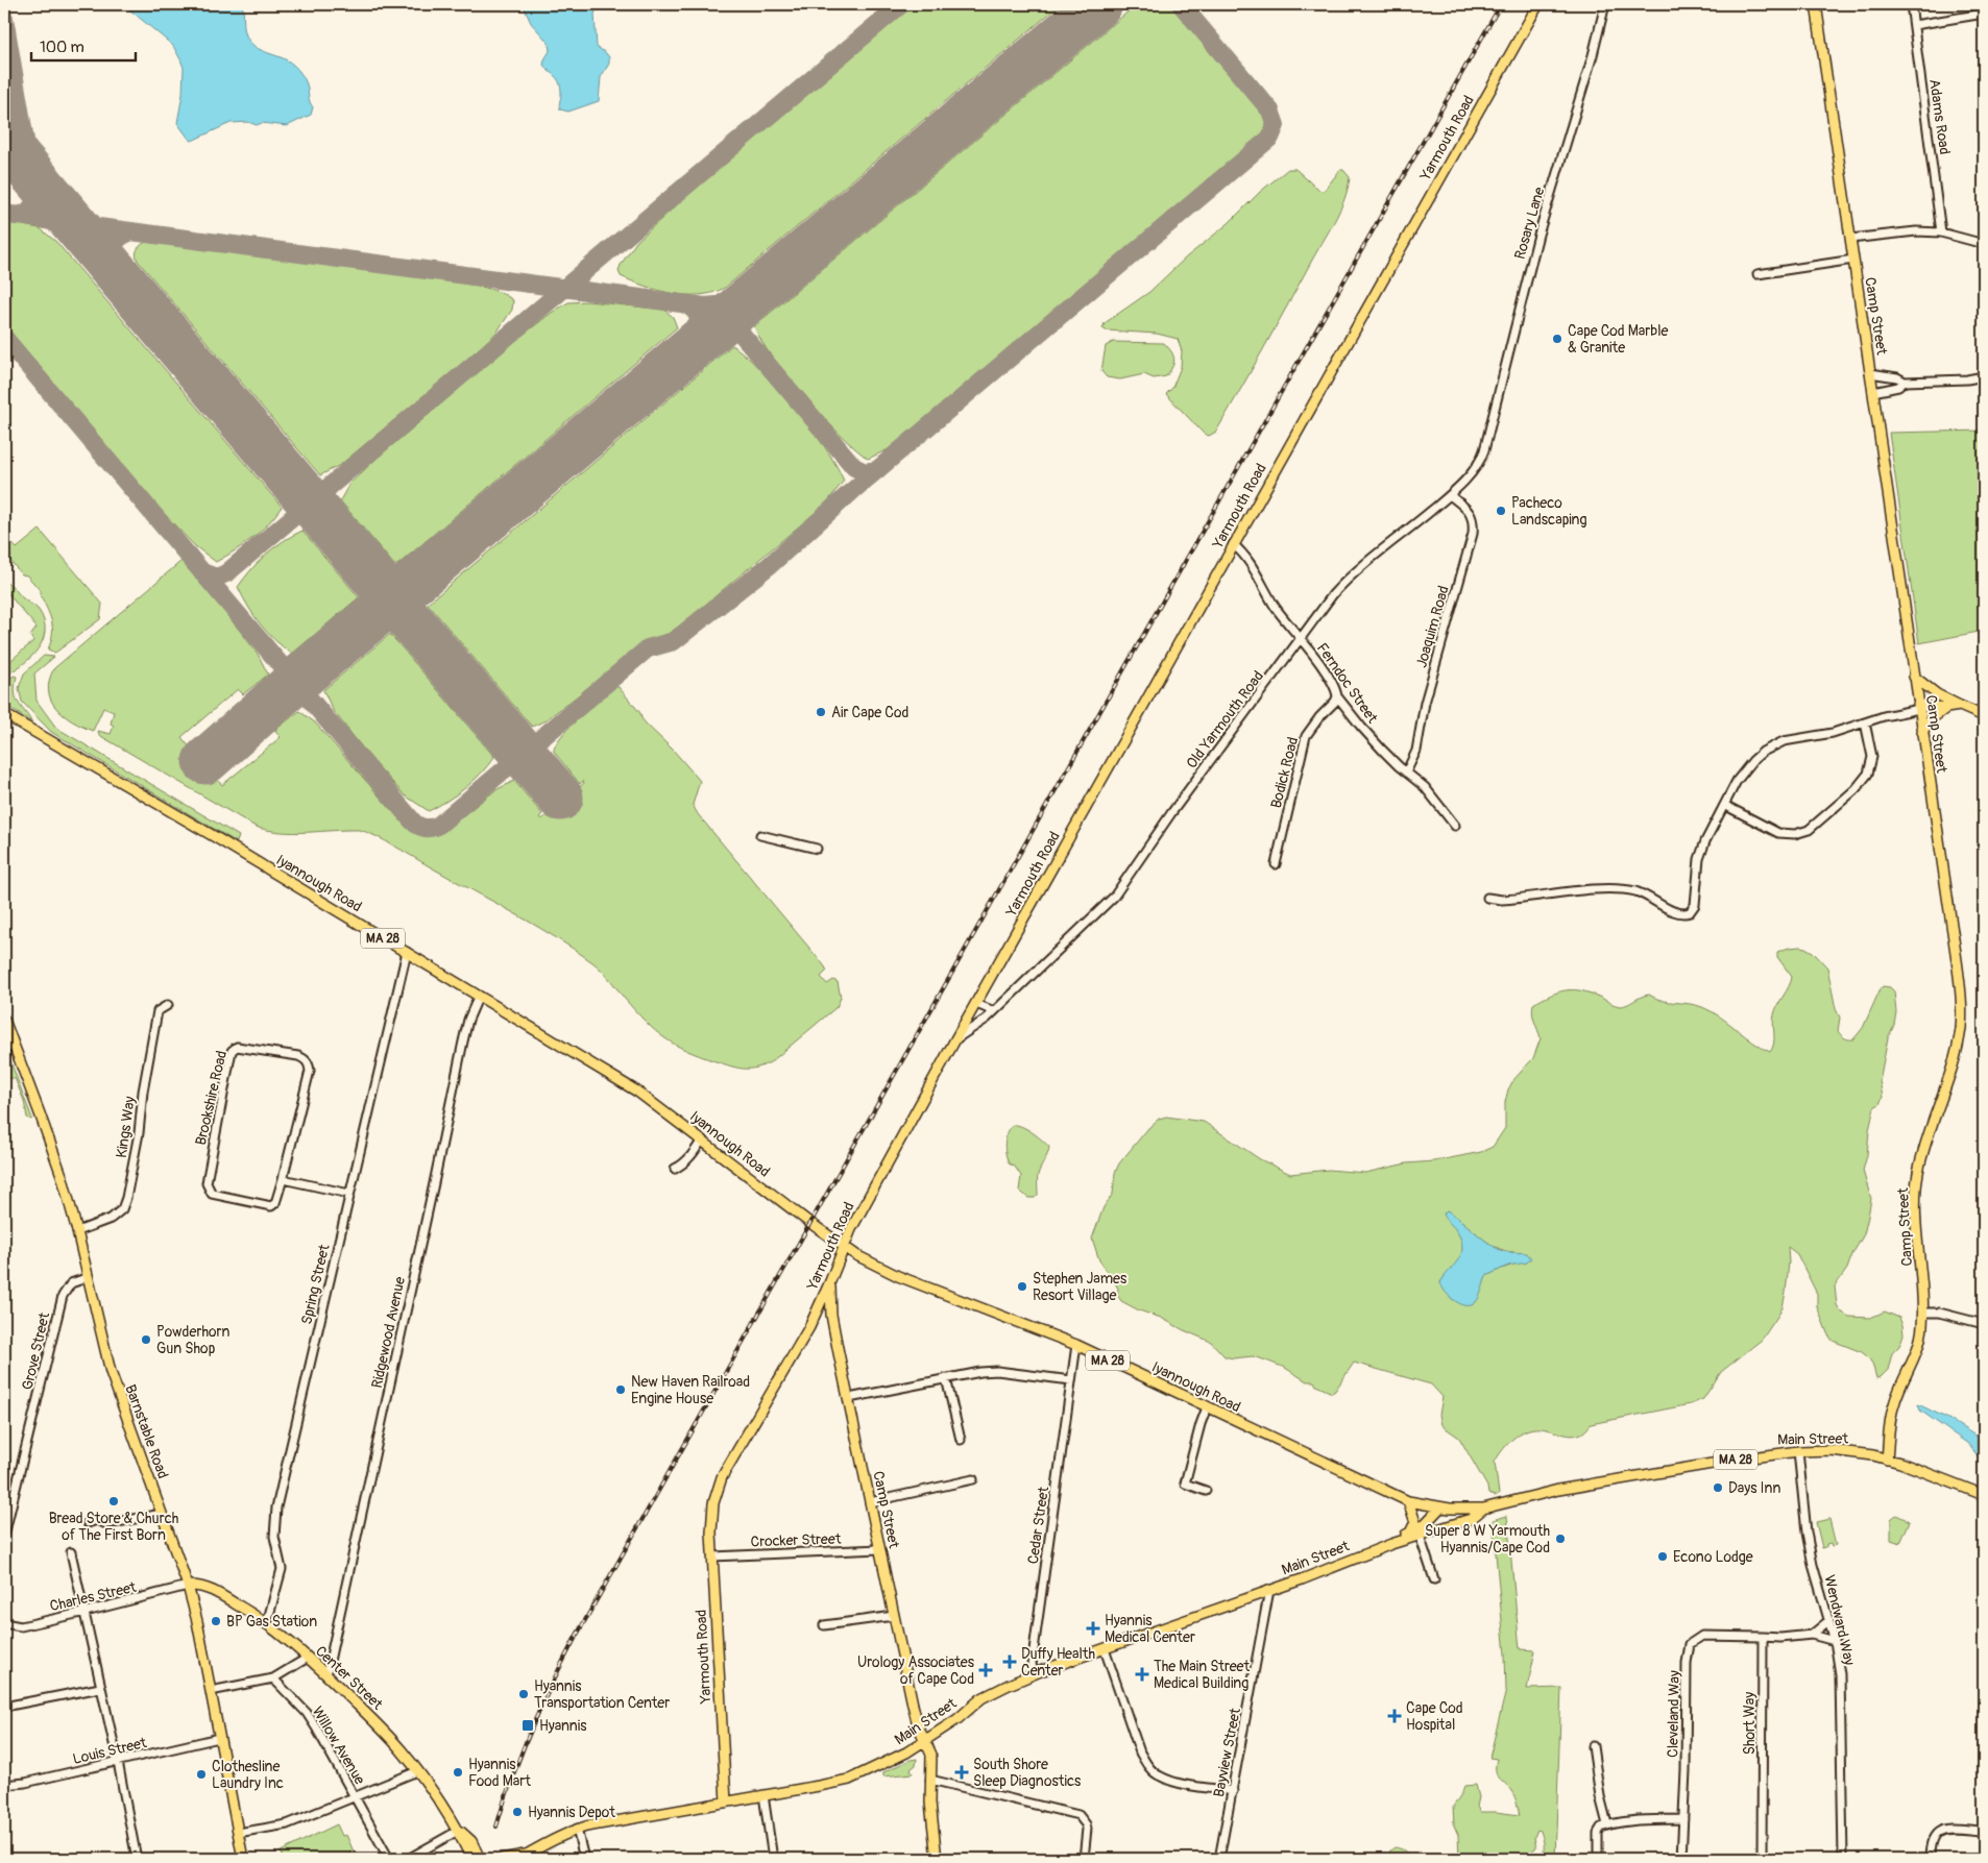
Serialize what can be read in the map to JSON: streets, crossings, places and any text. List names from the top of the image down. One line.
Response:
{"streets":{"main road":["Yarmouth Road","Camp Street","Iyannough Road","MA 28","Barnstable Road","Main Street","Center Street"],"street":["Adams Road","Rosary Lane","Joaquim Road","Ferndoc Street","Old Yarmouth Road","Bodick Road","Brookshire Road","Kings Way","Spring Street","Ridgewood Avenue","Grove Street","Cedar Street","Crocker Street","Charles Street","Wendward Way","Cleveland Way","Short Way","Willow Avenue","Louis Street","Bayview Street"]},"crossings":[["Yarmouth Road","Camp Street"],["Yarmouth Road","Ferndoc Street"],["Yarmouth Road","Old Yarmouth Road"],["Yarmouth Road","Iyannough Road"],["Yarmouth Road","Main Street"],["Yarmouth Road","Crocker Street"],["Rosary Lane","Old Yarmouth Road"],["Camp Street","Main Street"],["Camp Street","Crocker Street"],["Joaquim Road","Ferndoc Street"],["Joaquim Road","Old Yarmouth Road"],["Ferndoc Street","Old Yarmouth Road"],["Ferndoc Street","Bodick Road"],["Iyannough Road","Spring Street"],["Iyannough Road","Ridgewood Avenue"],["Iyannough Road","Main Street"],["Iyannough Road","Cedar Street"],["Kings Way","Barnstable Road"],["Spring Street","Center Street"],["Ridgewood Avenue","Center Street"],["Grove Street","Barnstable Road"],["Barnstable Road","Charles Street"],["Barnstable Road","Center Street"],["Barnstable Road","Louis Street"],["Main Street","Cedar Street"],["Main Street","Wendward Way"],["Main Street","Bayview Street"],["Charles Street","Center Street"],["Cleveland Way","Short Way"]],"places":{"other":["Cape Cod Marble & Granite","Pacheco Landscaping","Air Cape Cod","Stephen James Resort Village","Powderhorn Gun Shop","New Haven Railroad Engine House","Days Inn","Bread Store & Church of The First Born","Super 8 W Yarmouth Hyannis/Cape Cod","Econo Lodge","BP Gas Station","Hyannis Transportation Center","Hyannis Food Mart","Clothesline Laundry Inc","Hyannis Depot"],"health":["Hyannis Medical Center","Duffy Health Center","Urology Associates of Cape Cod","The Main Street Medical Building","Cape Cod Hospital","South Shore Sleep Diagnostics"],"transit":["Hyannis"]},"scale_bar":"100 m"}
